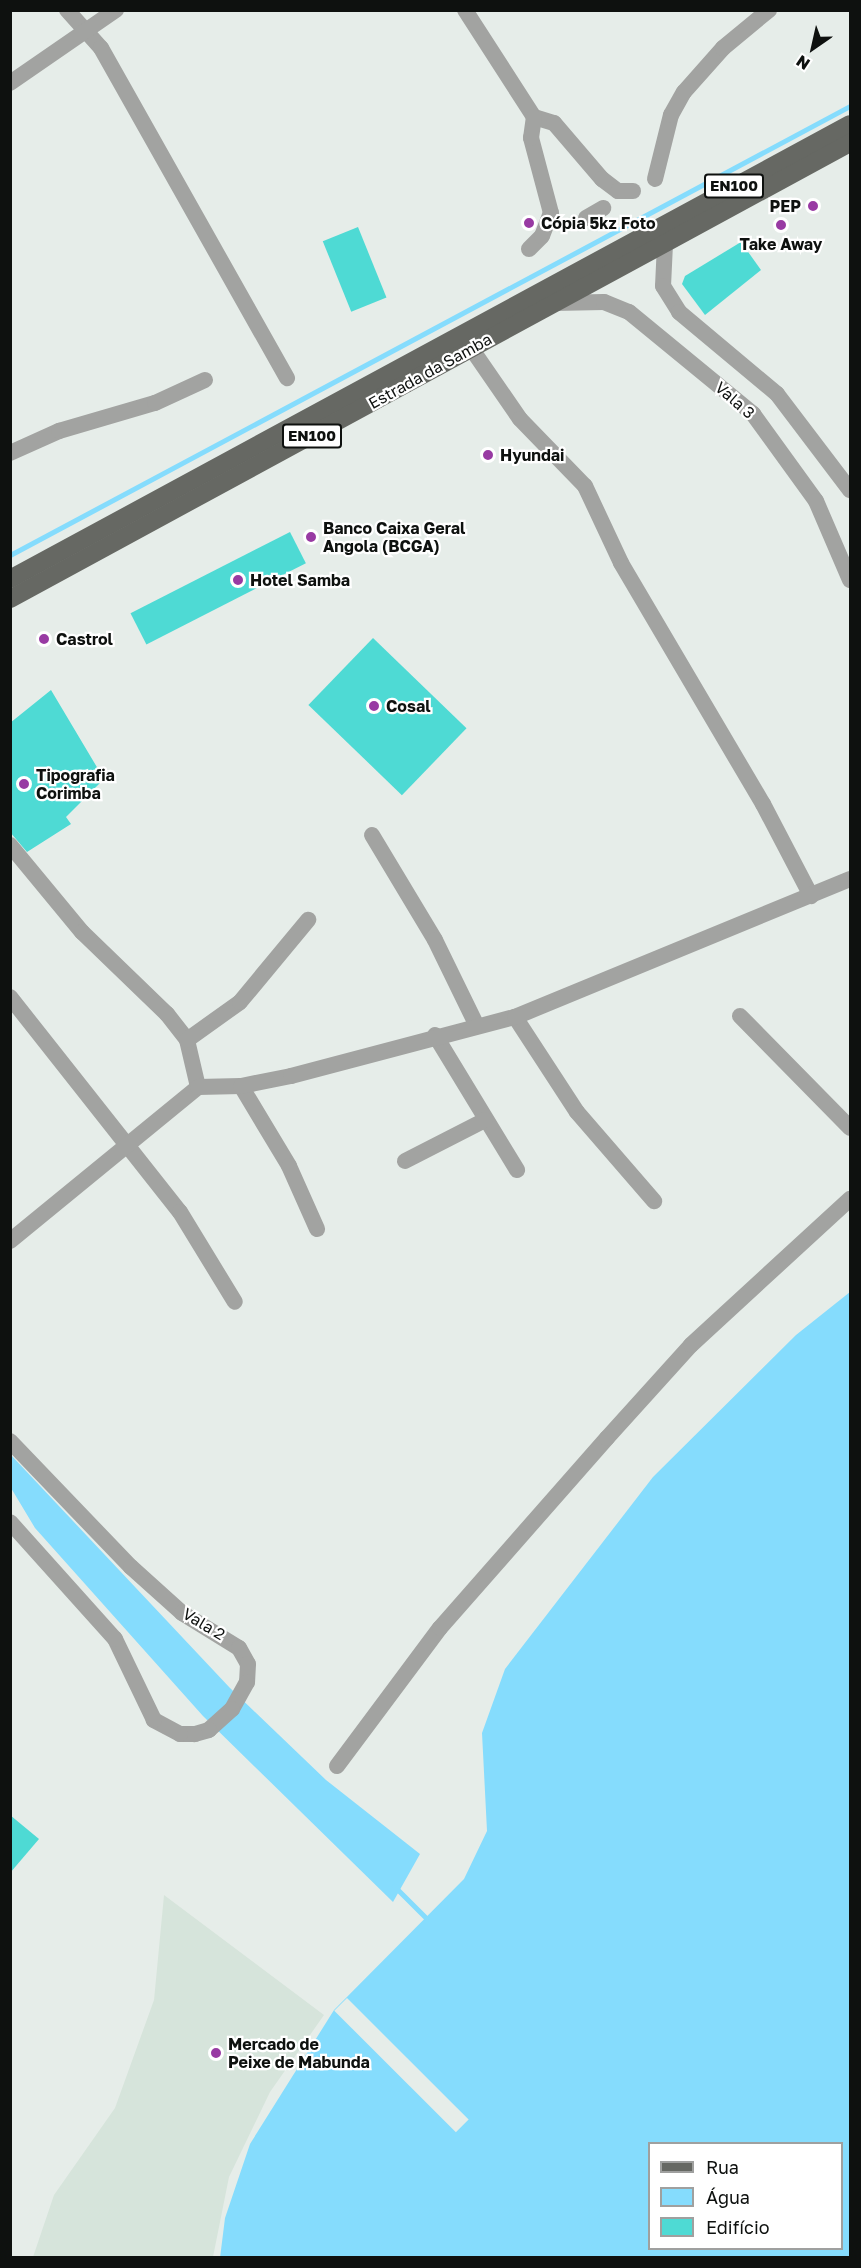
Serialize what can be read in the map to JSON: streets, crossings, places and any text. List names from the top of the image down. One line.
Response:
{"streets":{"main road":["EN100","Estrada da Samba"],"street":["Vala 3","Vala 2"]},"crossings":[["Estrada da Samba","Vala 3"]],"places":["PEP","Cópia 5kz Foto","Take Away","Hyundai","Banco Caixa Geral Angola (BCGA)","Hotel Samba","Castrol","Cosal","Tipografia Corimba","Mercado de Peixe de Mabunda"],"legend":["Rua","Água","Edifício"],"north":"bottom left"}
